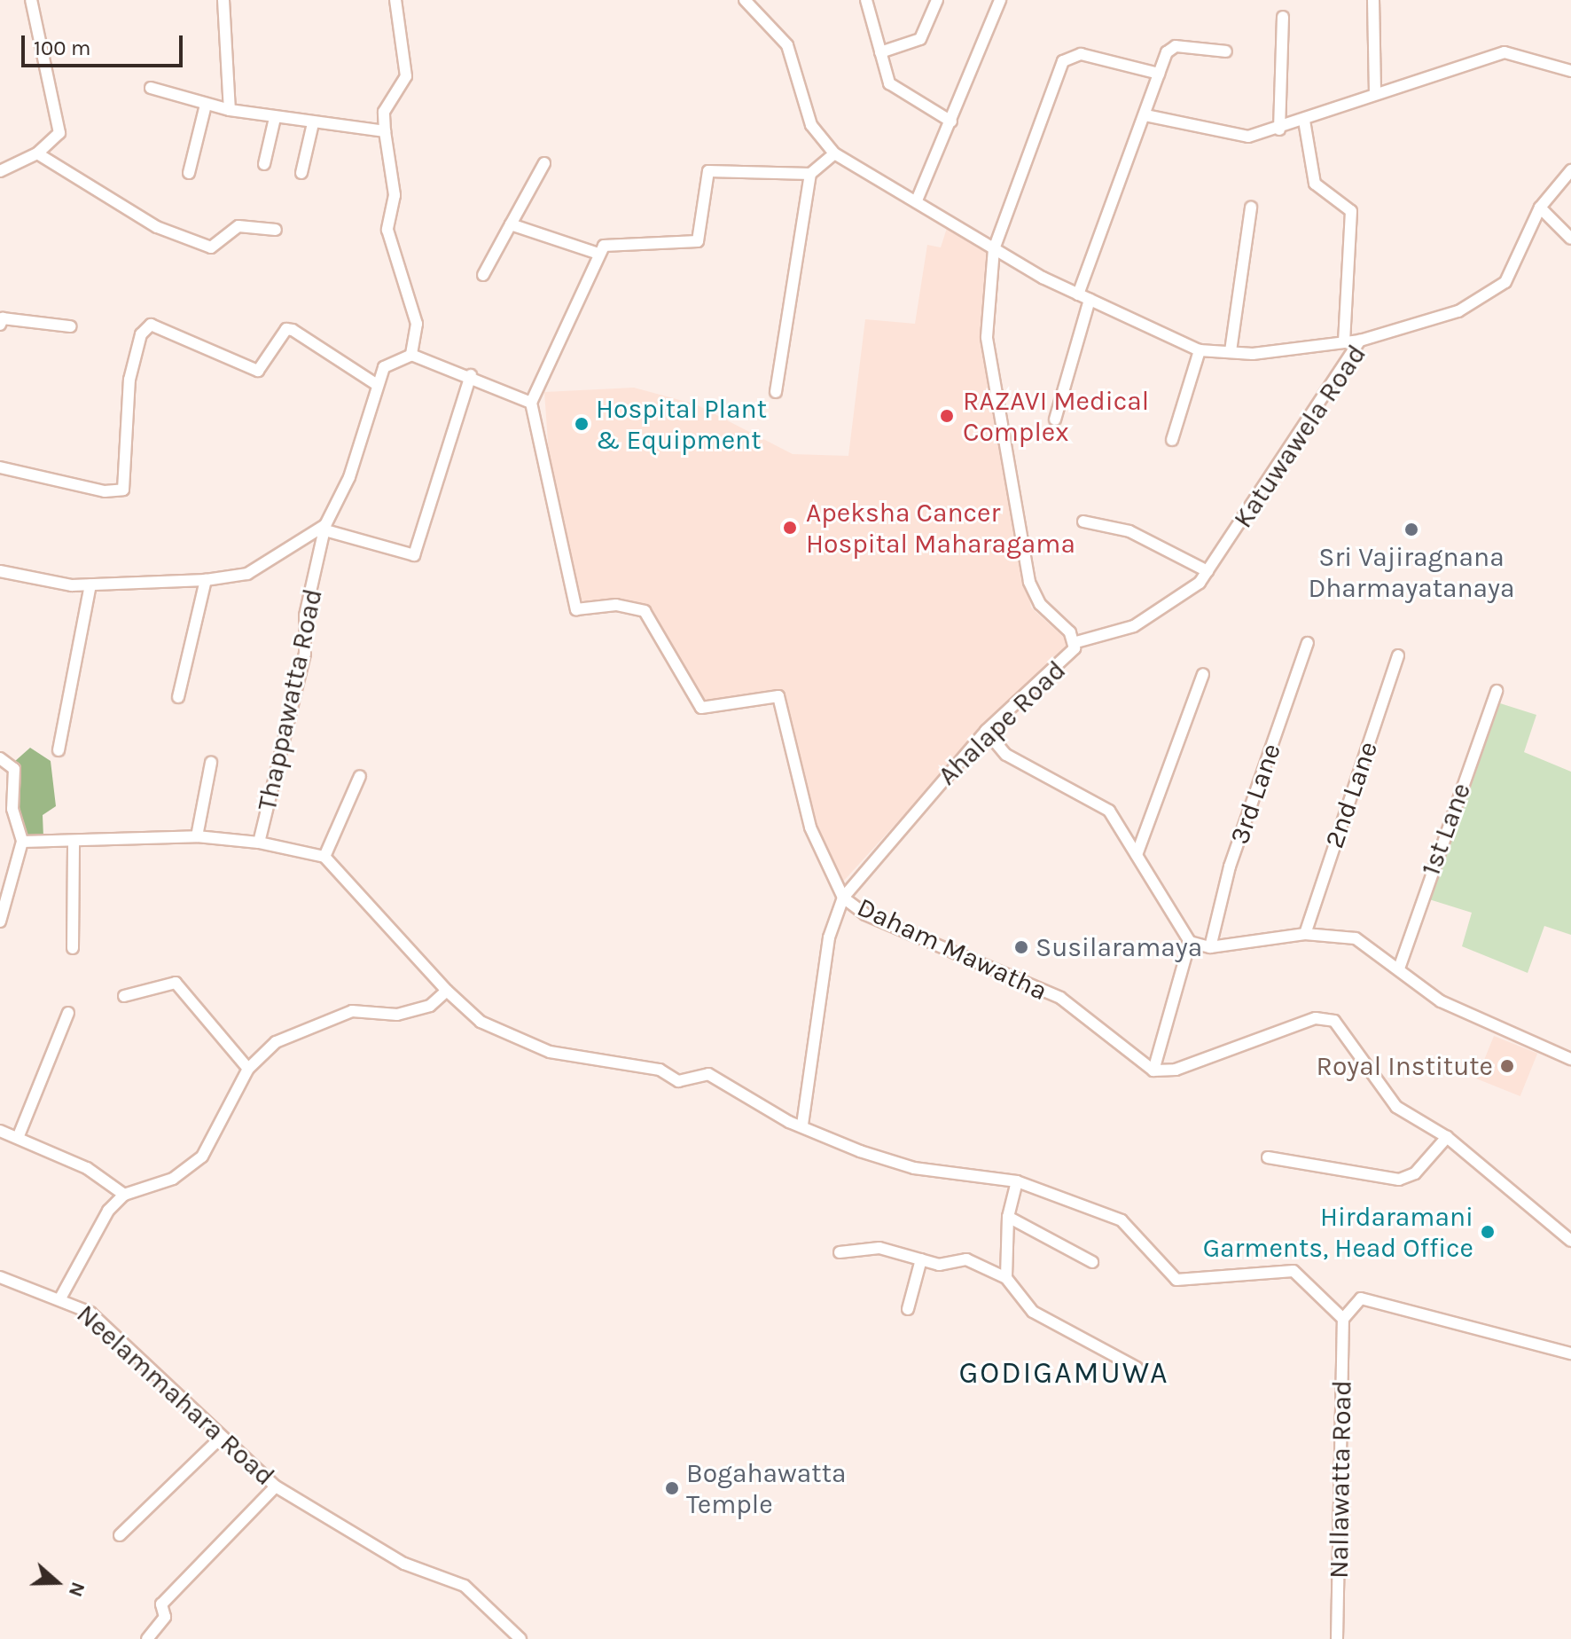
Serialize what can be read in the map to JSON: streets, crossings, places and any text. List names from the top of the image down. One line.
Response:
{"streets":{"street":["Katuwawela Road","Thappawatta Road","Ahalape Road","3rd Lane","2nd Lane","1st Lane","Daham Mawatha","Neelammahara Road","Nallawatta Road"]},"crossings":[["Katuwawela Road","Ahalape Road"],["Ahalape Road","Daham Mawatha"]],"districts":["GODIGAMUWA"],"places":["RAZAVI Medical Complex","Hospital Plant & Equipment","Apeksha Cancer Hospital Maharagama","Sri Vajiragnana Dharmayatanaya","Susilaramaya","Royal Institute","Hirdaramani Garments, Head Office","Bogahawatta Temple"],"scale_bar":"100 m","north":"right"}
